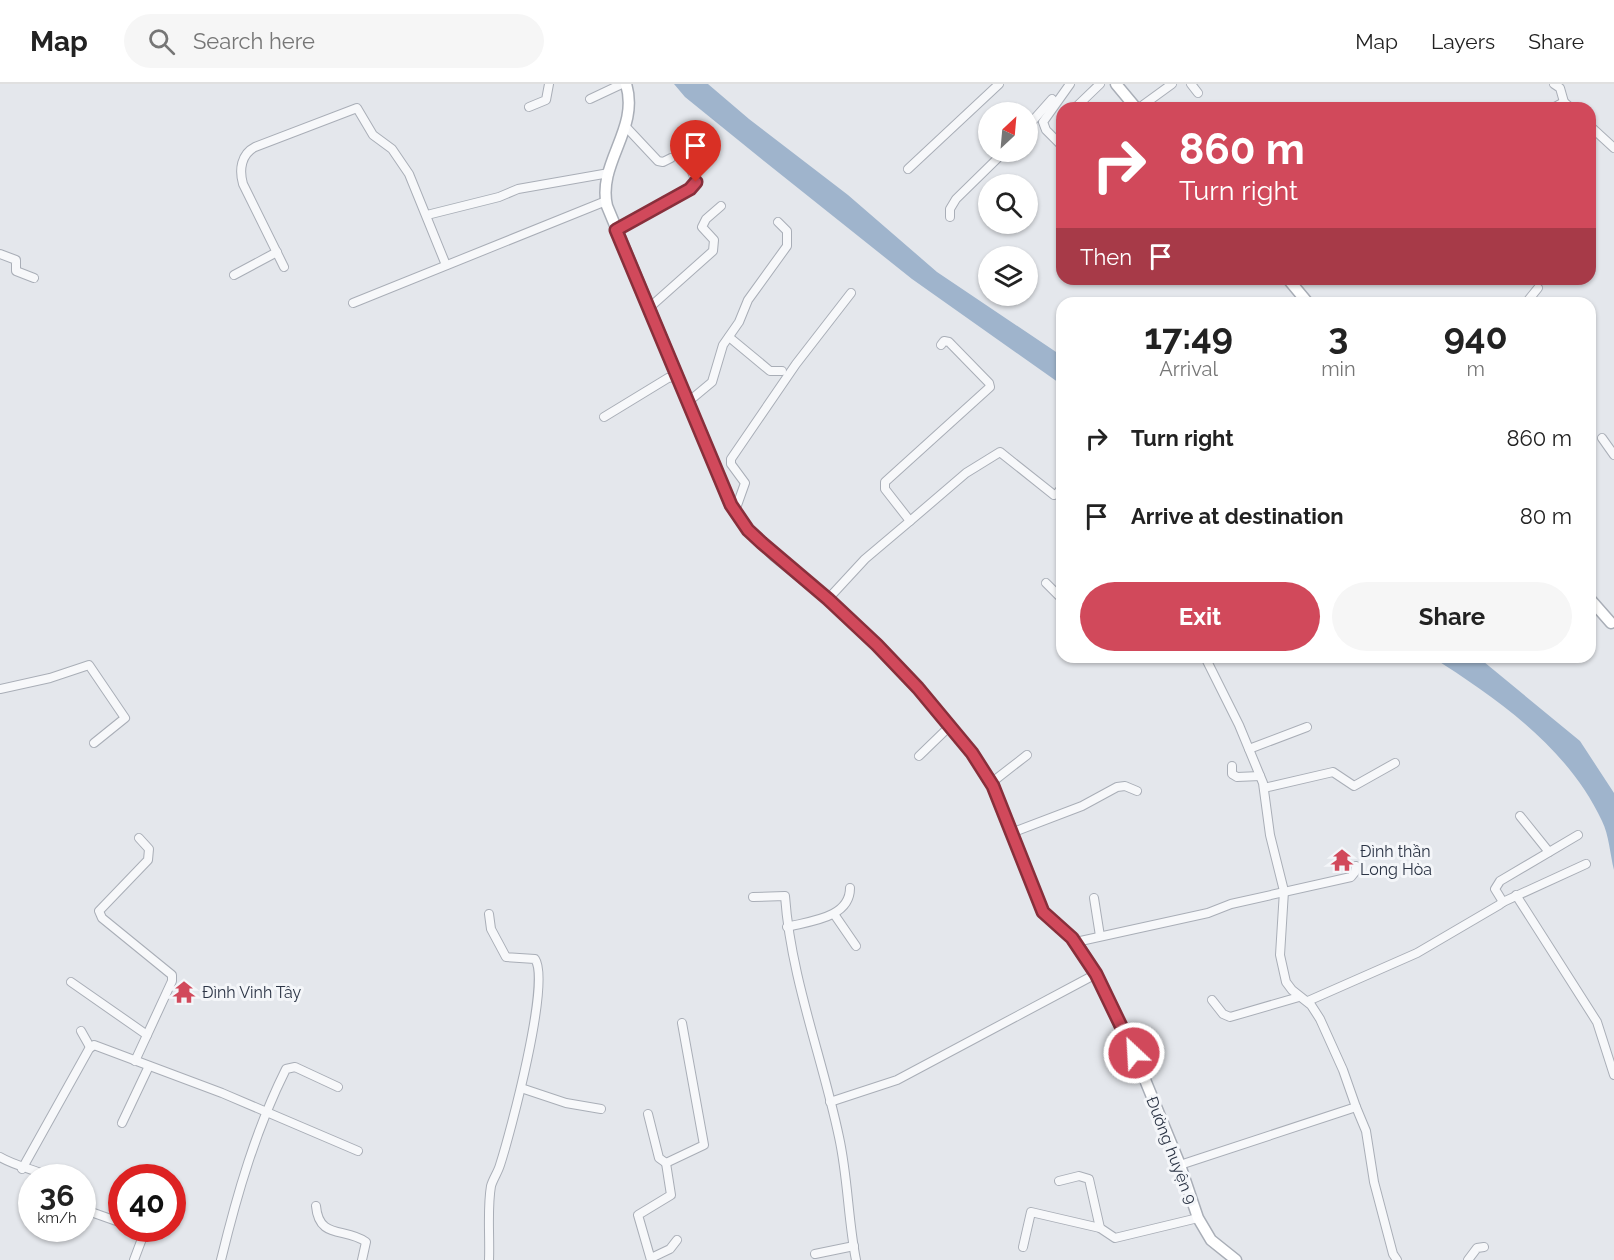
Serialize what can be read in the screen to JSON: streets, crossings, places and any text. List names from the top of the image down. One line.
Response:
{"streets":{"street":["Đường huyện 9"]},"places":{"temple":["Đình thần Long Hòa","Đình Vinh Tây"]},"north":"top right","page":{"header":"Map","search":"Search here","nav":["Map","Layers","Share"],"turn":["860 m","Turn right"],"then":"Then","eta":["17:49","Arrival","3","min","940","m"],"list":[{"name":"Turn right","value":"860 m"},{"name":"Arrive at destination","value":"80 m"}],"buttons":["Exit","Share"],"speed":"36 km/h","limit":"40"}}
